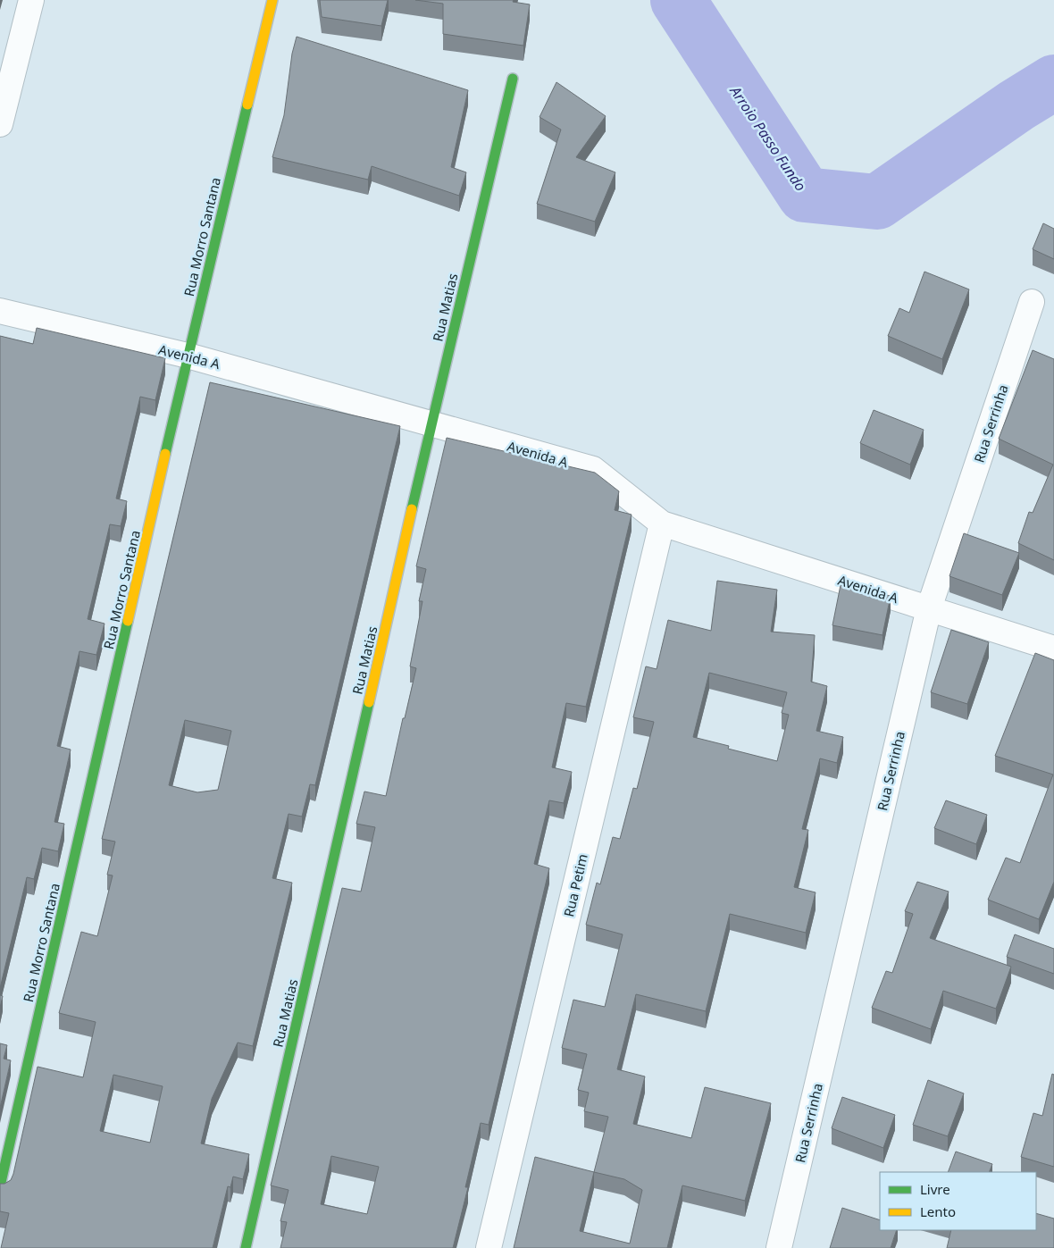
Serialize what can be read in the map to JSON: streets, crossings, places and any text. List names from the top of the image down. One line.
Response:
{"streets":{"street":["Rua Morro Santana","Rua Matias","Avenida A","Rua Serrinha","Rua Petim"]},"crossings":[["Rua Morro Santana","Avenida A"],["Rua Matias","Avenida A"],["Avenida A","Rua Serrinha"],["Avenida A","Rua Petim"]],"water":["Arroio Passo Fundo"],"legend":["Livre","Lento"]}
